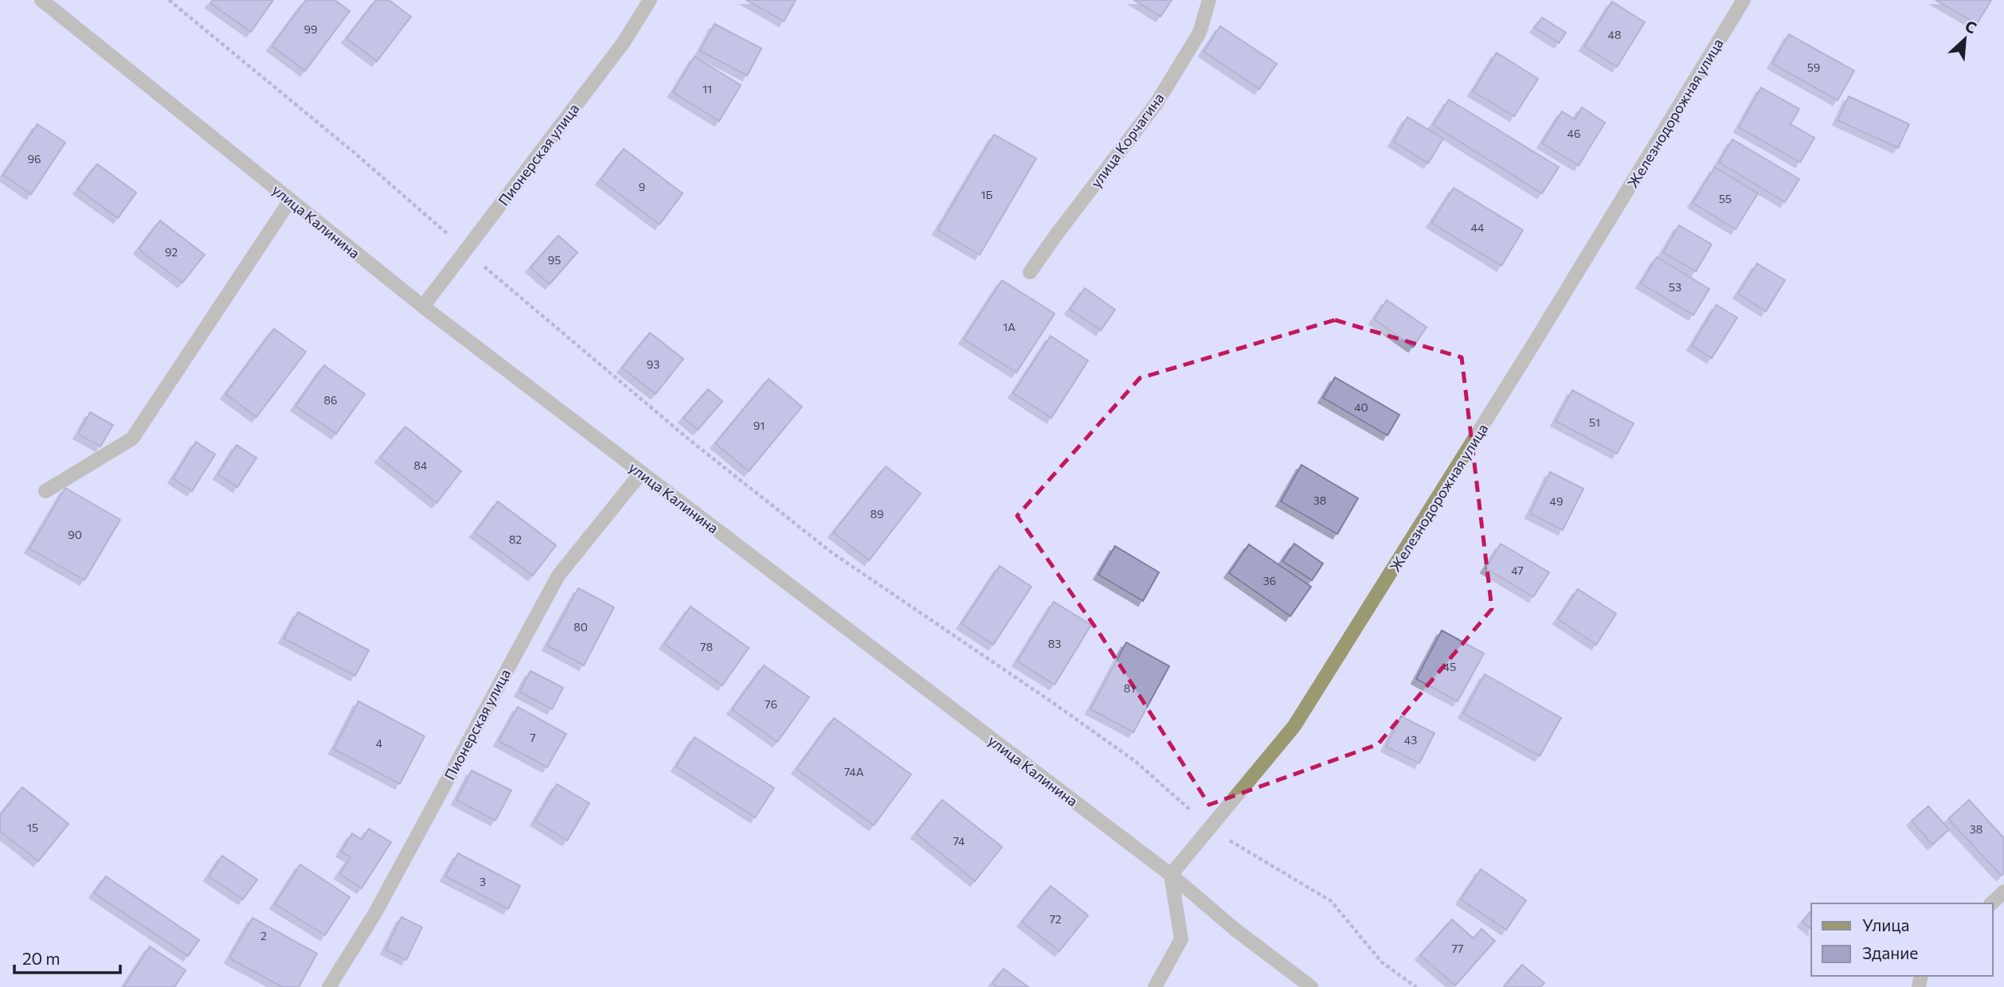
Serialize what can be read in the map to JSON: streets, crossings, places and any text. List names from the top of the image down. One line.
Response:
{"streets":{"street":["Железнодорожная улица","улица Корчагина","Пионерская улица","улица Калинина"]},"crossings":[["Железнодорожная улица","улица Калинина"],["Пионерская улица","улица Калинина"]],"house_numbers":["99","48","59","11","46","96","9","1Б","55","44","92","95","53","1А","93","86","40","51","91","84","38","49","89","90","82","47","36","80","83","78","45","81","76","7","43","4","74А","15","38","74","3","72","2","77"],"legend":["Улица","Здание"],"scale_bar":"20 m","north":"top right"}
